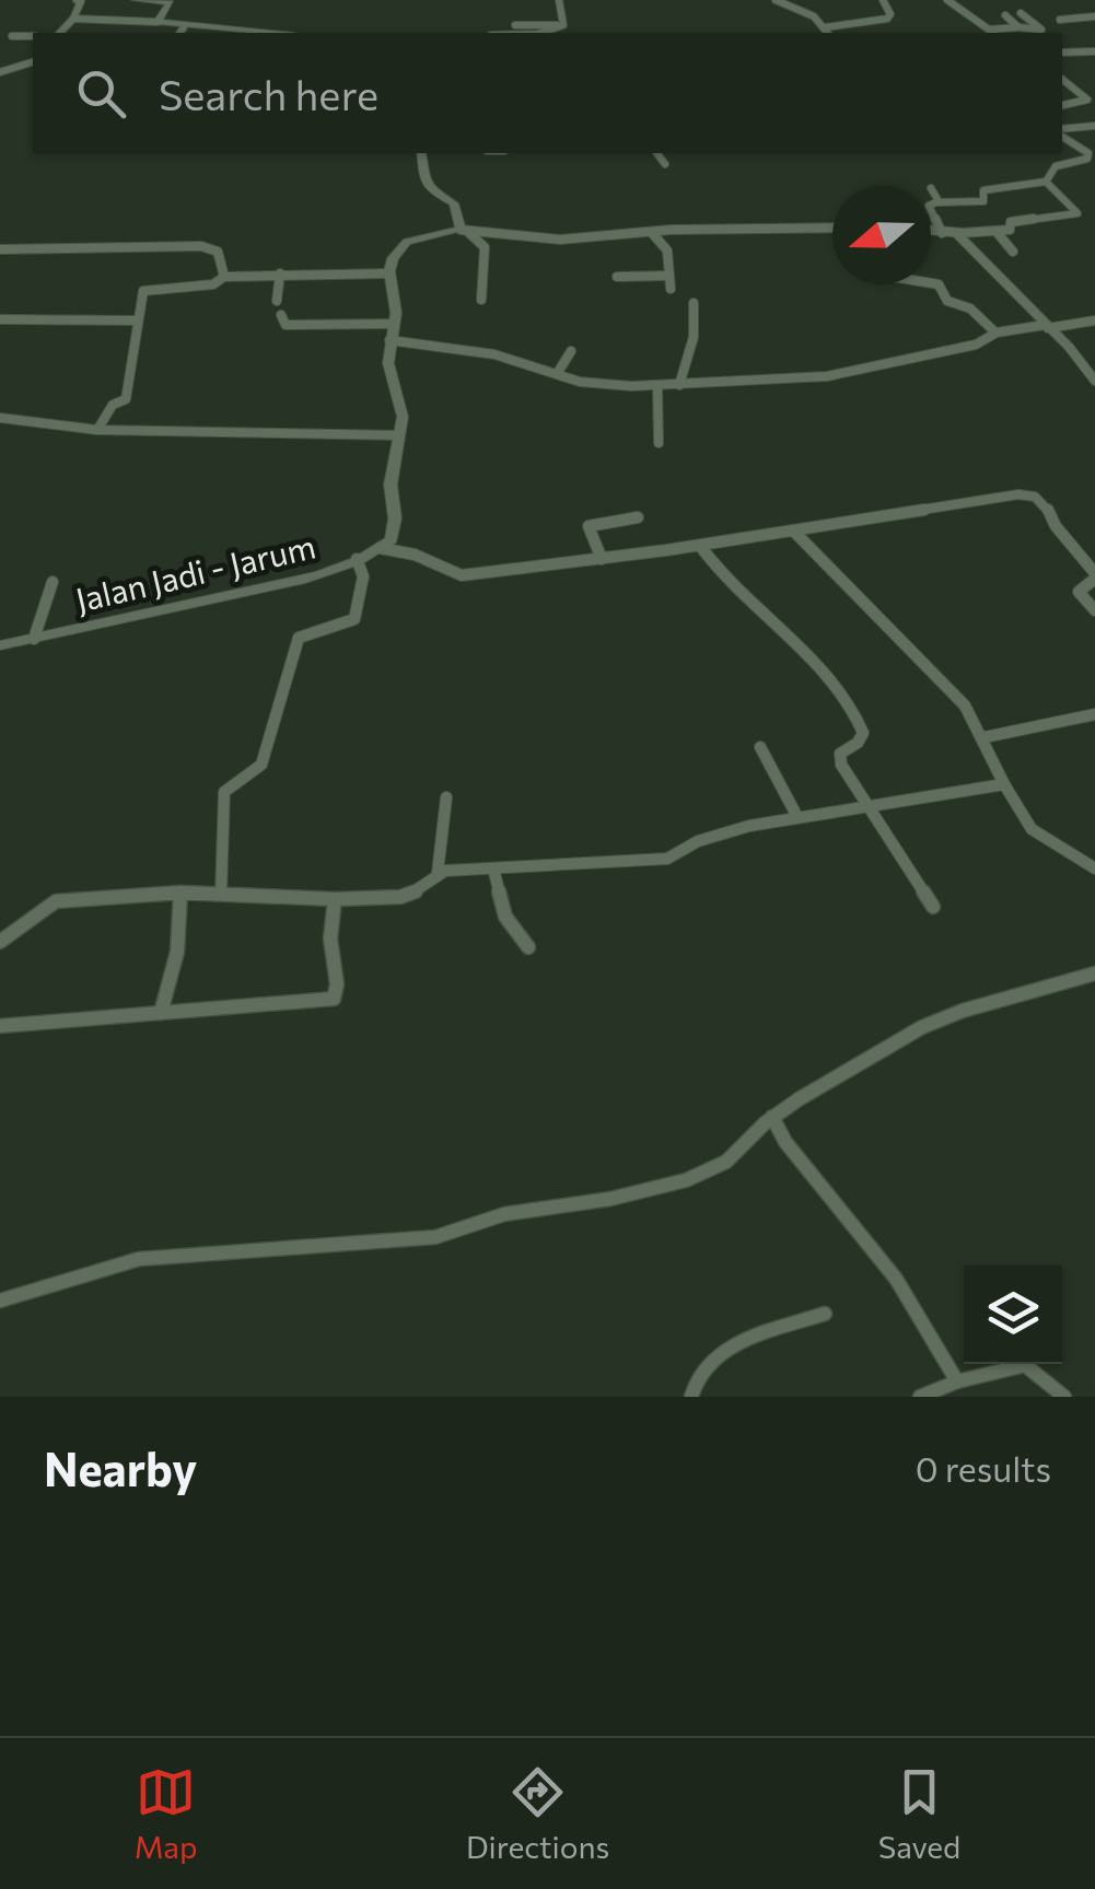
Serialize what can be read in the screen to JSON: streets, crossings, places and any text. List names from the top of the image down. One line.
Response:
{"streets":{"street":["Jalan Jadi - Jarum"]},"north":"left","page":{"search":"Search here","heading":["Nearby","0 results"],"nav":["Map","Directions","Saved"]}}
